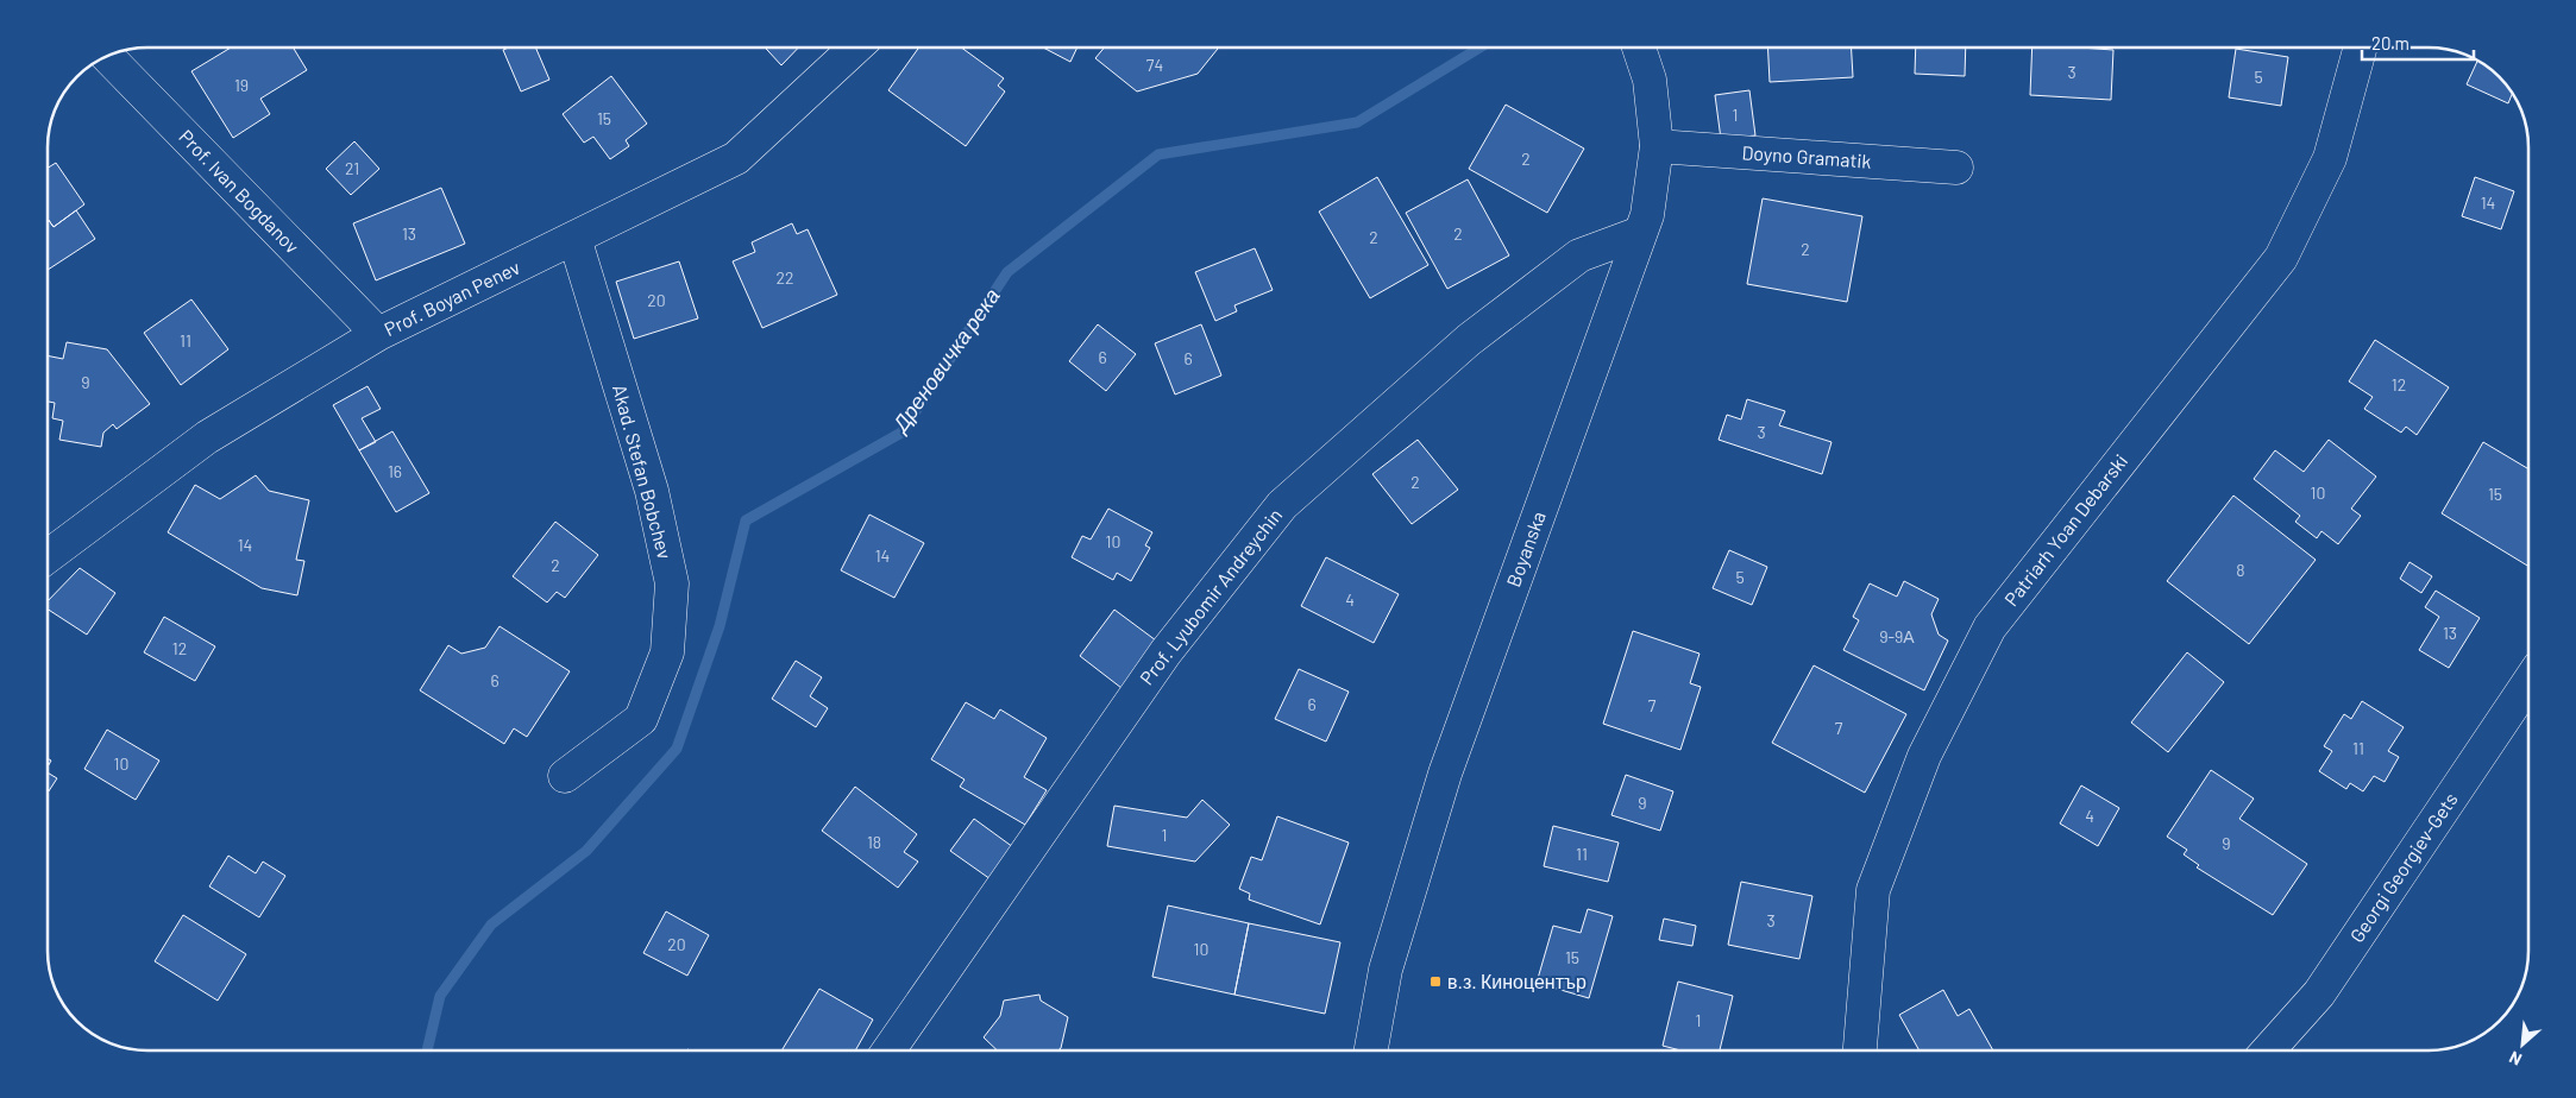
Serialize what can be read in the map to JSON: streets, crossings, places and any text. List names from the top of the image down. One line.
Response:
{"streets":{"street":["Doyno Gramatik","Prof. Ivan Bogdanov","Prof. Boyan Penev","Akad. Stefan Bobchev","Patriarh Yoan Debarski","Boyanska","Prof. Lyubomir Andreychin","Georgi Georgiev-Gets"]},"crossings":[["Doyno Gramatik","Boyanska"],["Prof. Ivan Bogdanov","Prof. Boyan Penev"],["Prof. Boyan Penev","Akad. Stefan Bobchev"],["Boyanska","Prof. Lyubomir Andreychin"]],"water":["Дреновичка река"],"places":{"transit":["в.з. Киноцентър"]},"house_numbers":["74","3","5","19","1","15","2","21","14","13","2","2","2","22","20","11","6","6","9","12","3","16","2","10","15","10","14","14","2","8","5","4","13","9-9А","12","6","6","7","7","11","10","9","4","1","18","9","11","3","20","10","15","1"],"scale_bar":"20 m","north":"bottom left"}
